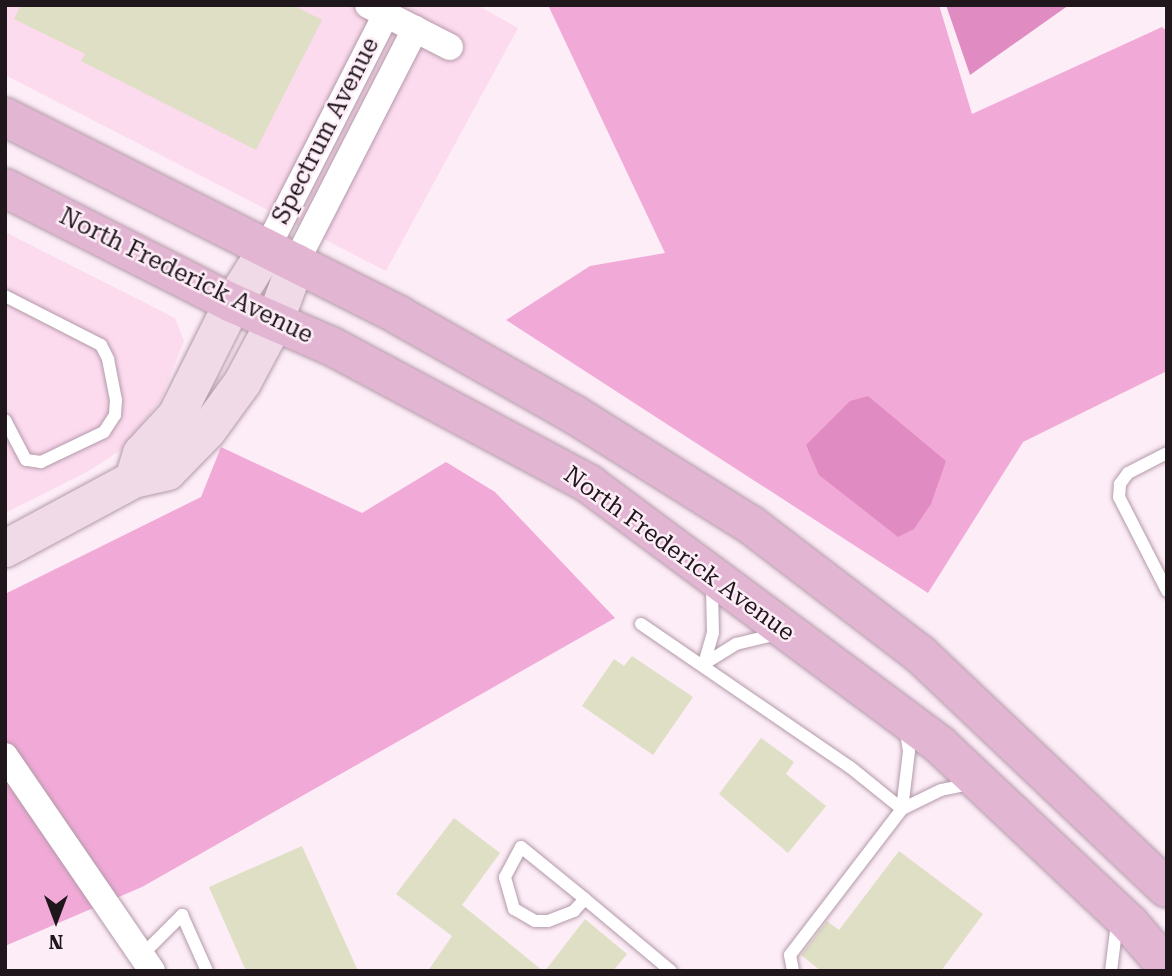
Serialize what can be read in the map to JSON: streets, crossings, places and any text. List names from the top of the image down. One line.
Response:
{"streets":{"main road":["North Frederick Avenue"],"street":["Spectrum Avenue"]},"north":"bottom"}
